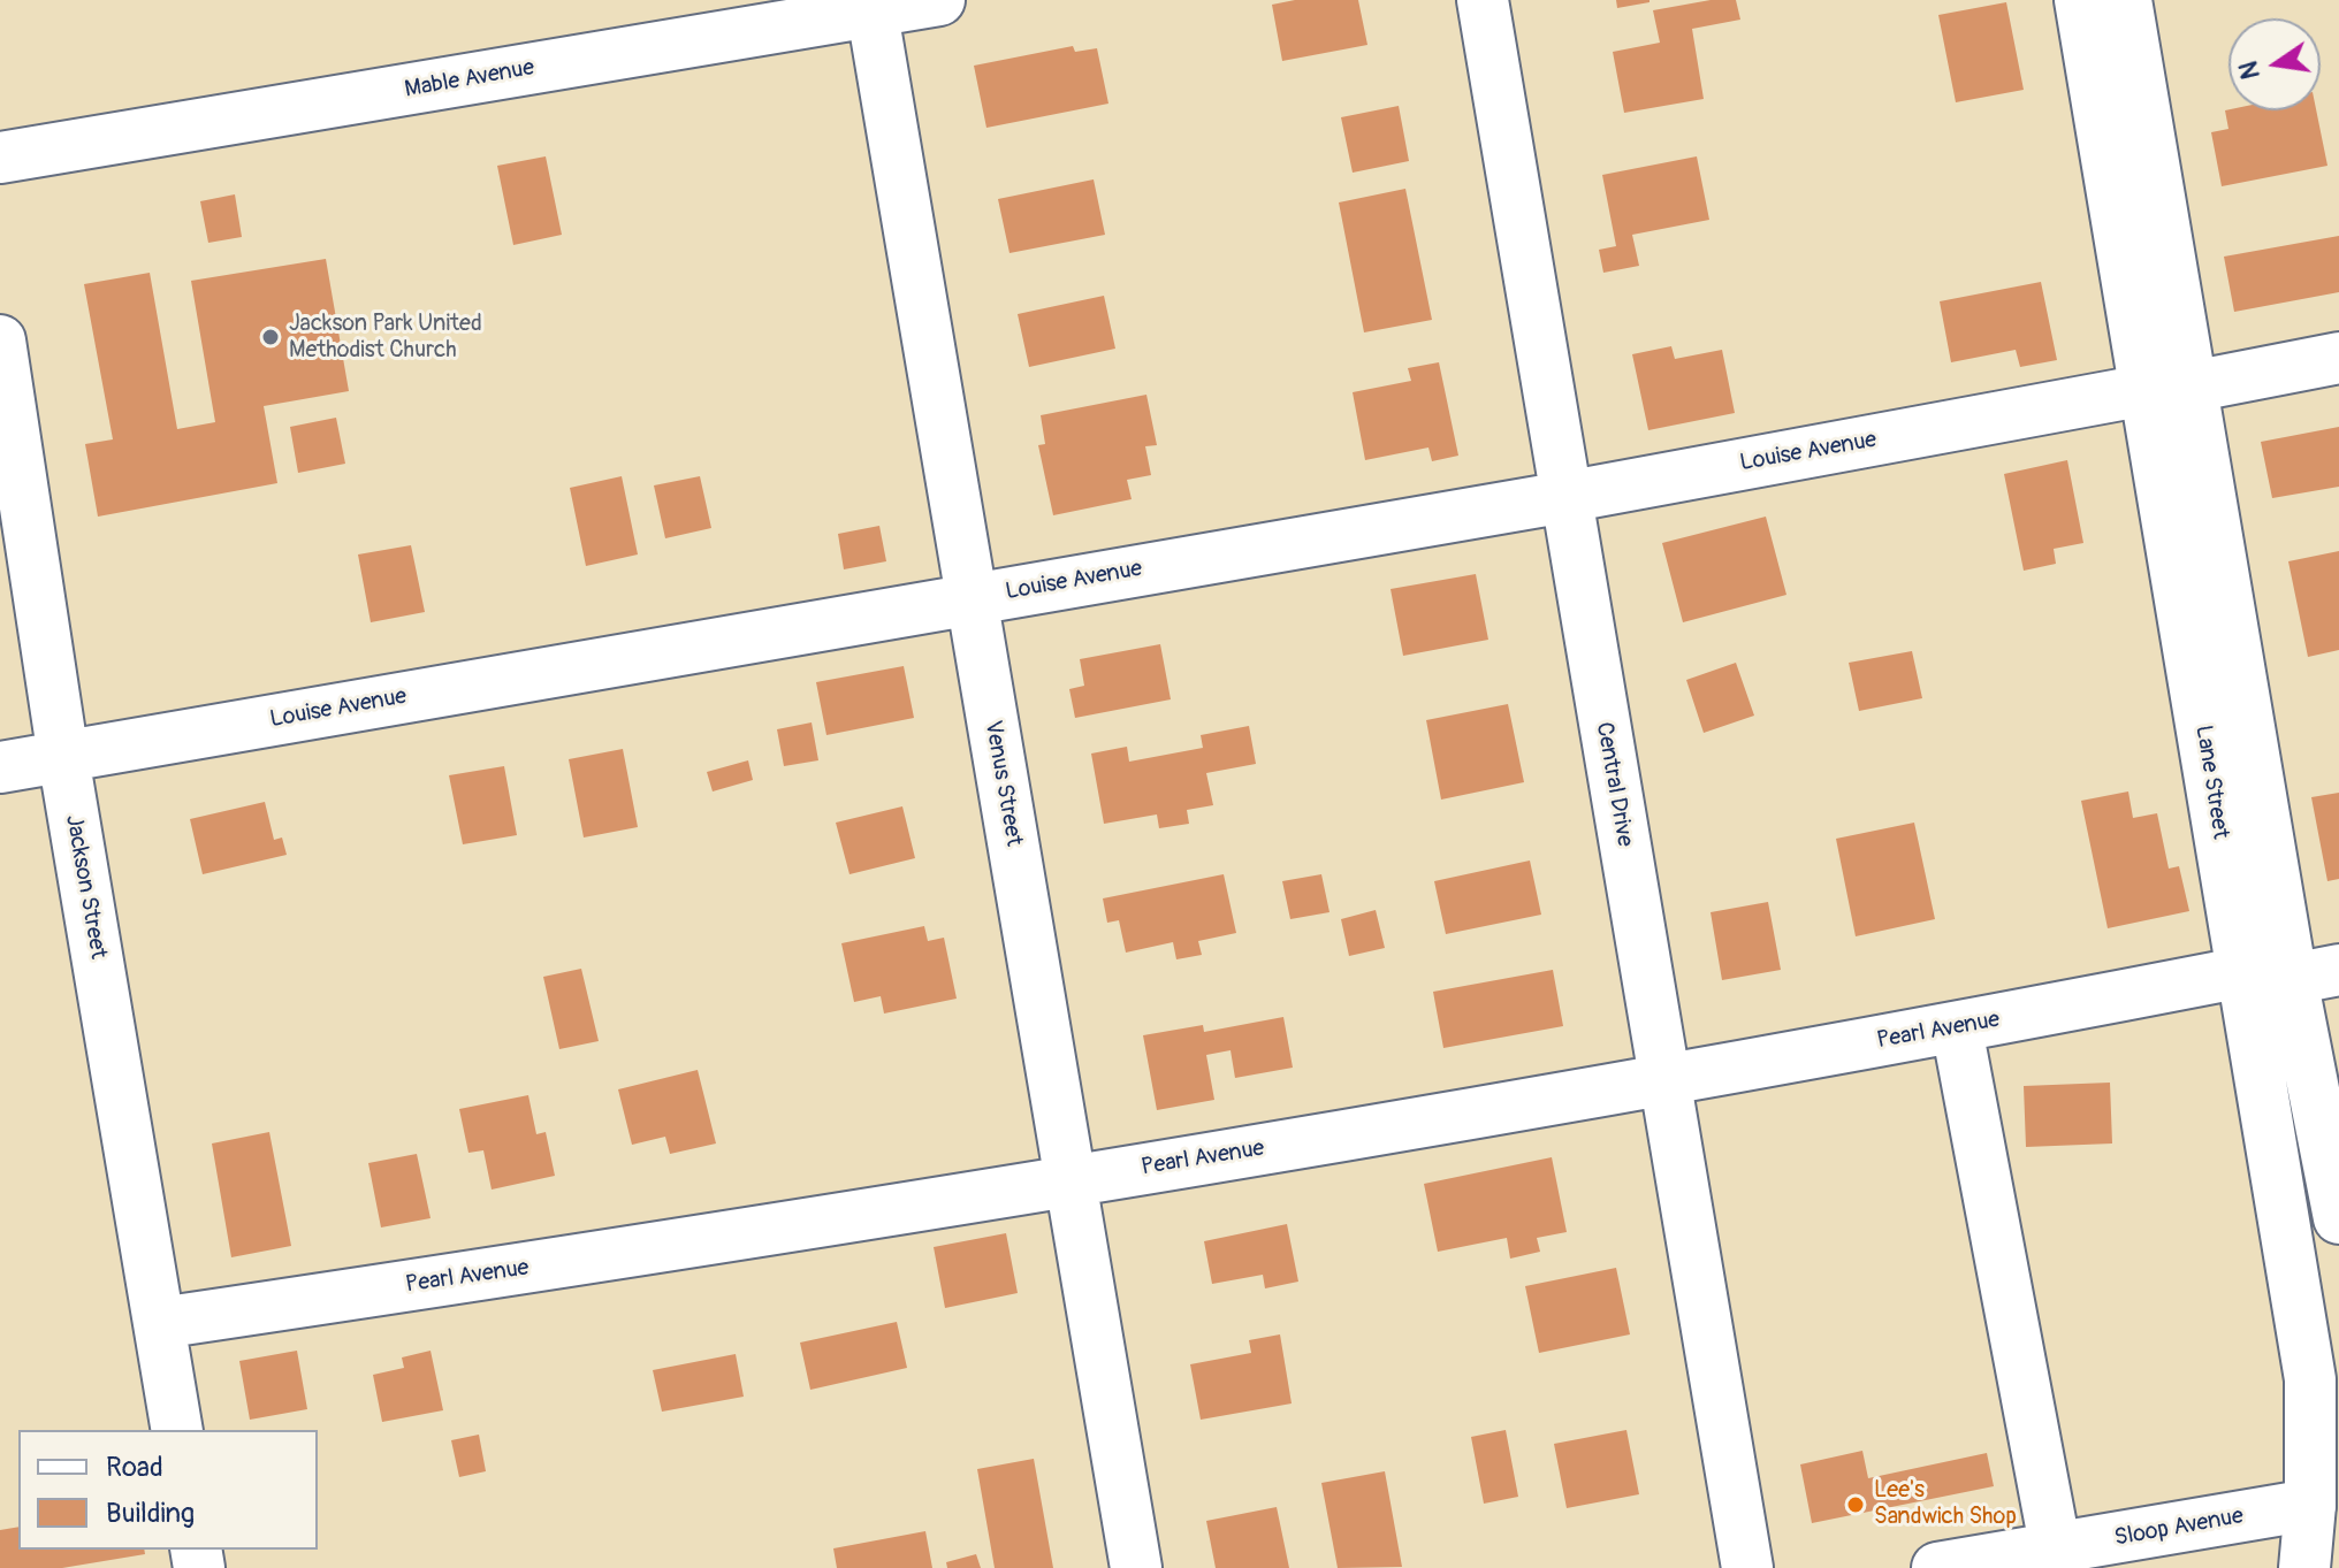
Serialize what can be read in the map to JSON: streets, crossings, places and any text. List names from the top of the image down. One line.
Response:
{"streets":{"street":["Mable Avenue","Louise Avenue","Lane Street","Venus Street","Central Drive","Jackson Street","Pearl Avenue","Sloop Avenue"]},"crossings":[["Mable Avenue","Venus Street"],["Louise Avenue","Lane Street"],["Louise Avenue","Venus Street"],["Louise Avenue","Central Drive"],["Louise Avenue","Jackson Street"],["Lane Street","Pearl Avenue"],["Lane Street","Sloop Avenue"],["Venus Street","Pearl Avenue"],["Central Drive","Pearl Avenue"],["Jackson Street","Pearl Avenue"]],"places":["Jackson Park United Methodist Church","Lee's Sandwich Shop"],"legend":["Road","Building"],"north":"left"}
